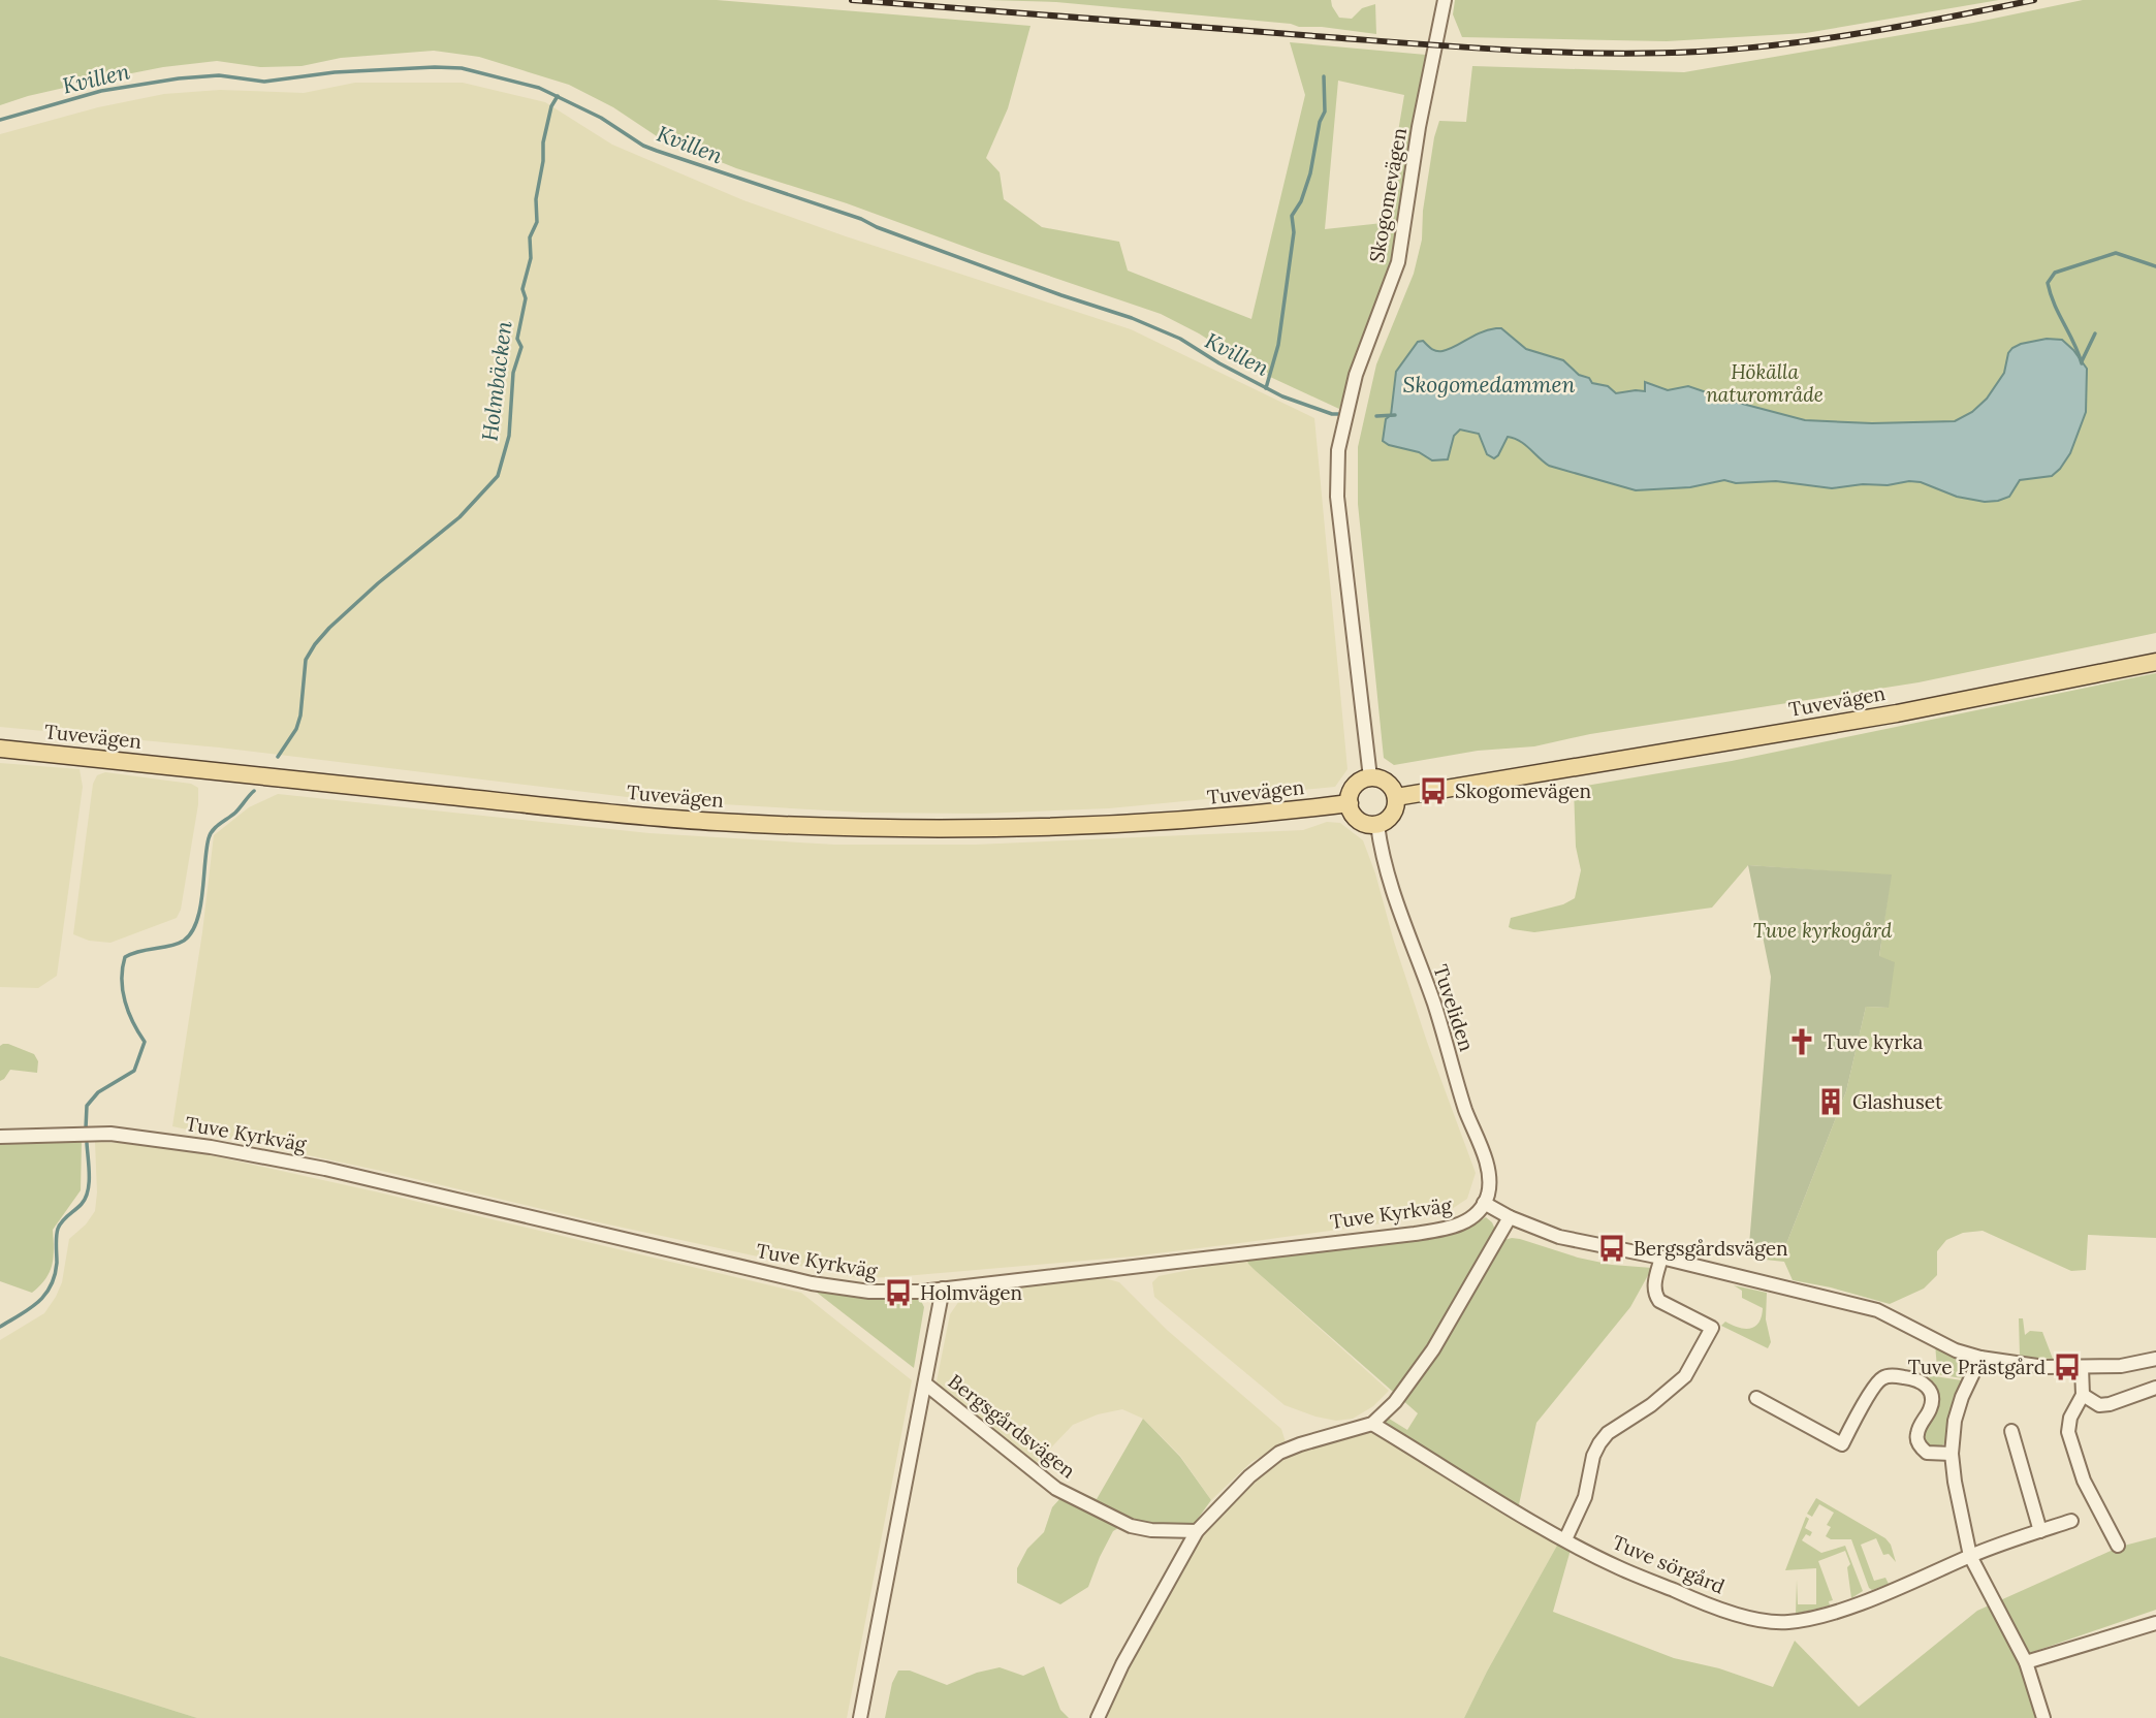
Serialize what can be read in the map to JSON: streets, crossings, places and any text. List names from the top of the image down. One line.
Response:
{"streets":{"main road":["Tuvevägen"],"street":["Skogomevägen","Tuveliden","Tuve Kyrkväg","Bergsgårdsvägen","Tuve sörgård"]},"crossings":[["Skogomevägen","Tuvevägen"],["Skogomevägen","Tuveliden"],["Tuvevägen","Tuveliden"],["Tuveliden","Tuve Kyrkväg"]],"water":["Kvillen","Holmbäcken","Skogomedammen"],"parks":["Hökälla naturområde","Tuve kyrkogård"],"places":{"bus stop":["Skogomevägen","Bergsgårdsvägen","Holmvägen","Tuve Prästgård"],"church":["Tuve kyrka"],"building":["Glashuset"]}}
